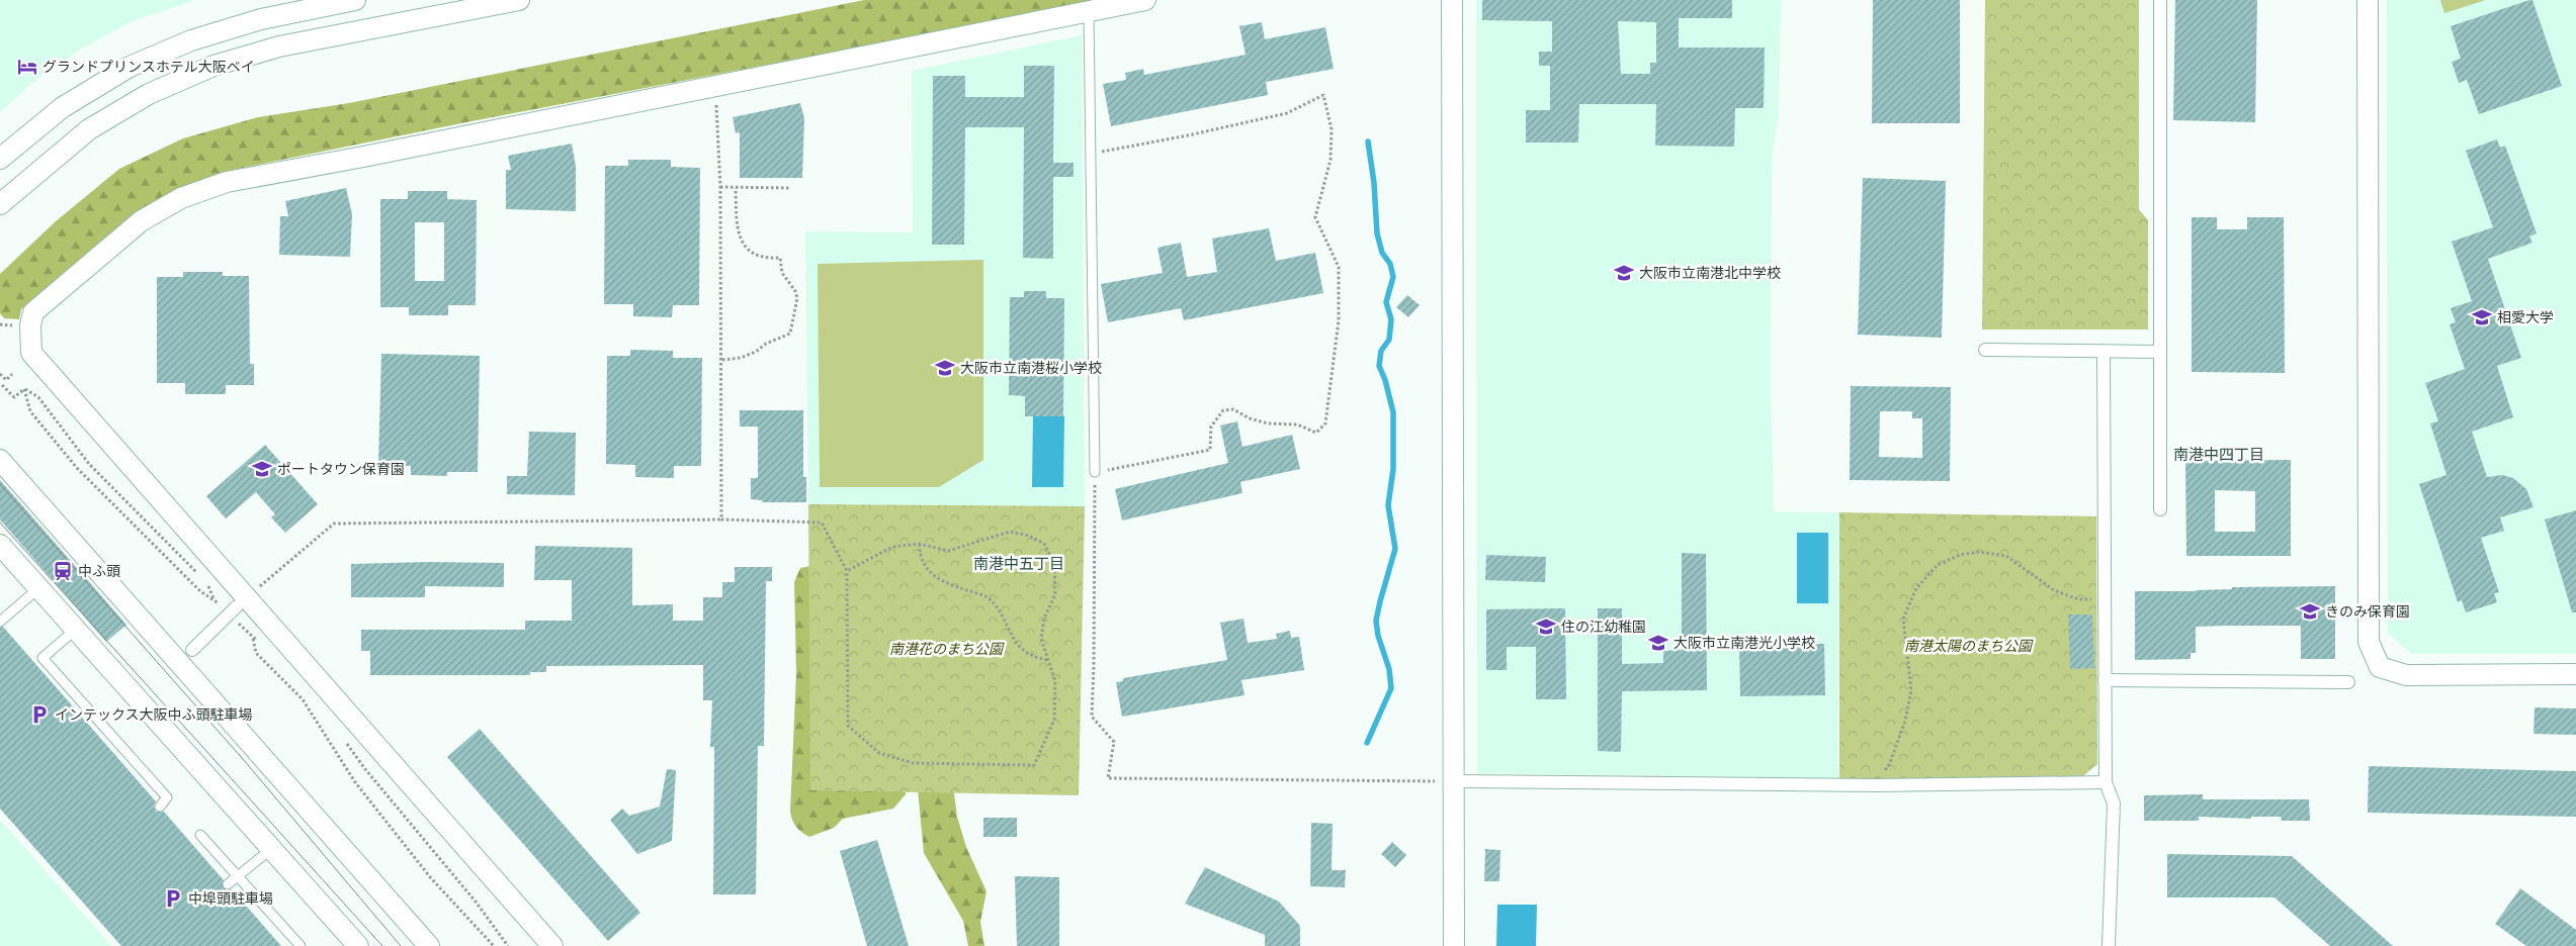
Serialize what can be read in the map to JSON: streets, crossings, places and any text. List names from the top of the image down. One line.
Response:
{"districts":["南港中四丁目","南港中五丁目"],"parks":["南港太陽のまち公園","南港花のまち公園"],"places":{"hotel":["グランドプリンスホテル大阪ベイ"],"school or university":["大阪市立南港北中学校","相愛大学","大阪市立南港桜小学校","ポートタウン保育園","きのみ保育園","住の江幼稚園","大阪市立南港光小学校"],"station":["中ふ頭"],"parking":["インテックス大阪中ふ頭駐車場","中埠頭駐車場"]}}
